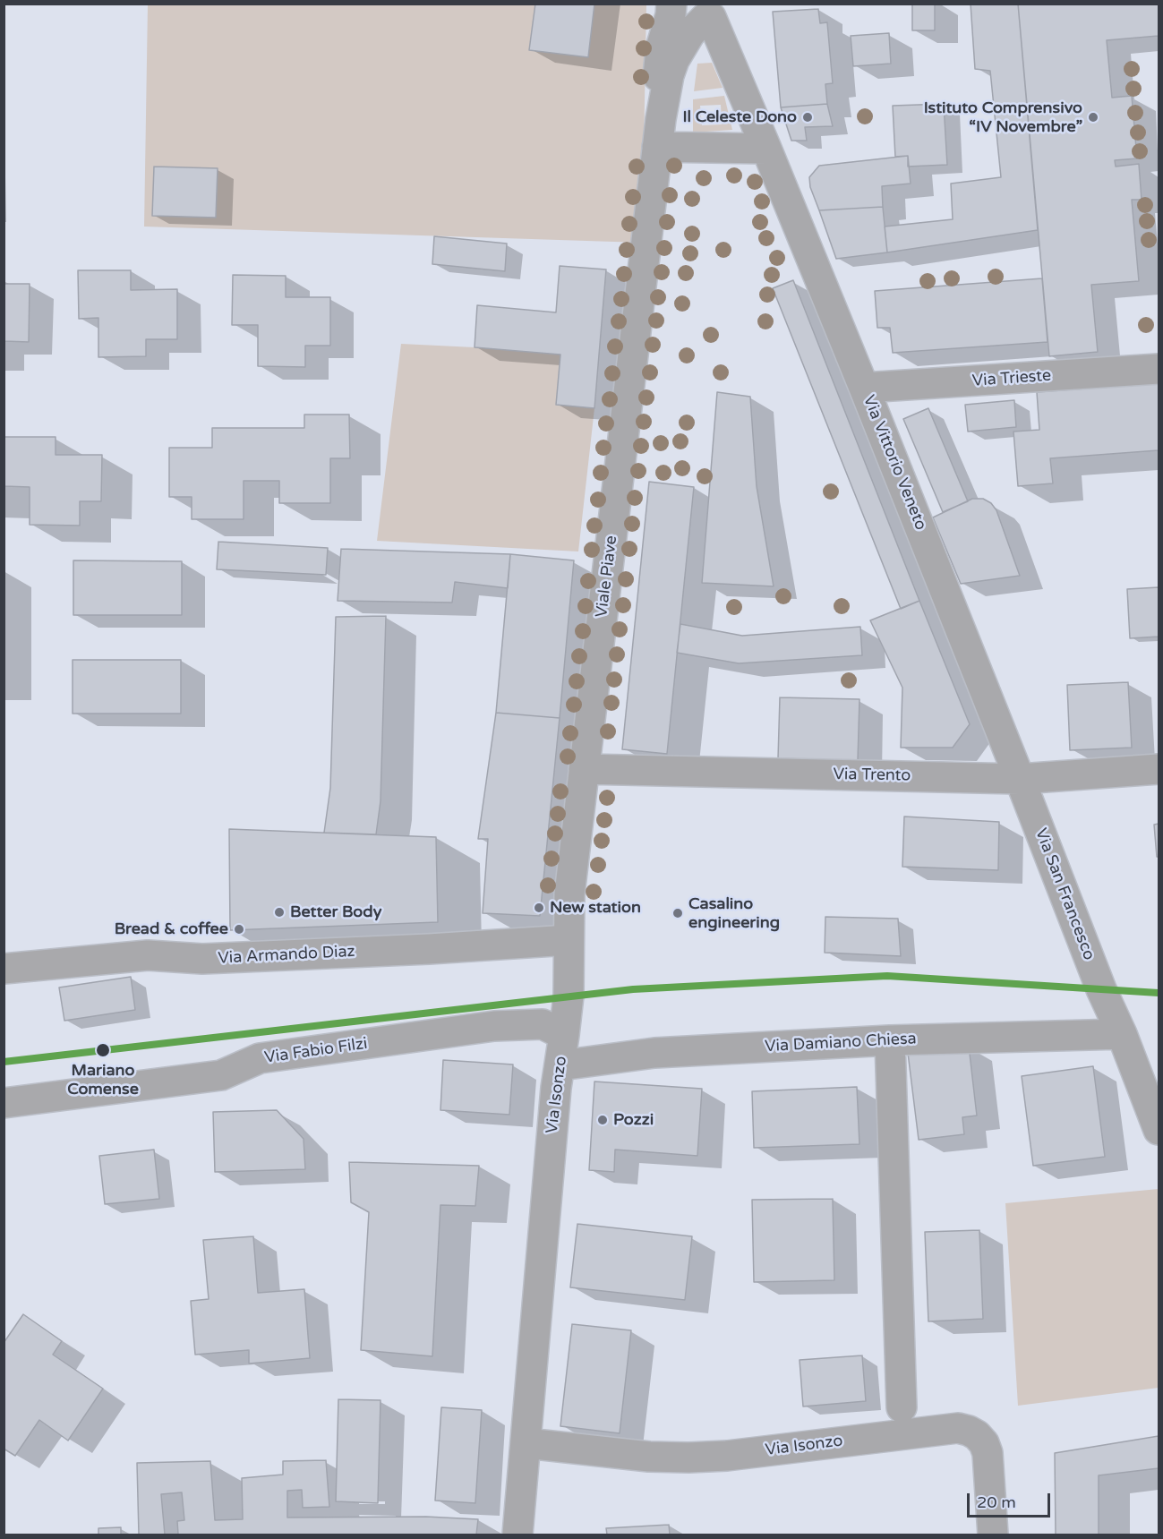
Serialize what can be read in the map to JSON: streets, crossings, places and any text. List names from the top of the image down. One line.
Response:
{"streets":{"street":["Via Trieste","Via Vittorio Veneto","Viale Piave","Via Trento","Via San Francesco","Via Armando Diaz","Via Damiano Chiesa","Via Fabio Filzi","Via Isonzo"]},"crossings":[["Via Trieste","Via Vittorio Veneto"],["Via Vittorio Veneto","Via Trento"],["Via Vittorio Veneto","Via San Francesco"],["Viale Piave","Via Trento"],["Viale Piave","Via Armando Diaz"],["Viale Piave","Via Fabio Filzi"],["Viale Piave","Via Isonzo"],["Via Trento","Via San Francesco"],["Via San Francesco","Via Damiano Chiesa"],["Via Damiano Chiesa","Via Isonzo"],["Via Fabio Filzi","Via Isonzo"]],"places":["Il Celeste Dono","Istituto Comprensivo “IV Novembre”","New station","Better Body","Casalino engineering","Bread & coffee","Mariano Comense","Pozzi"],"scale_bar":"20 m"}
